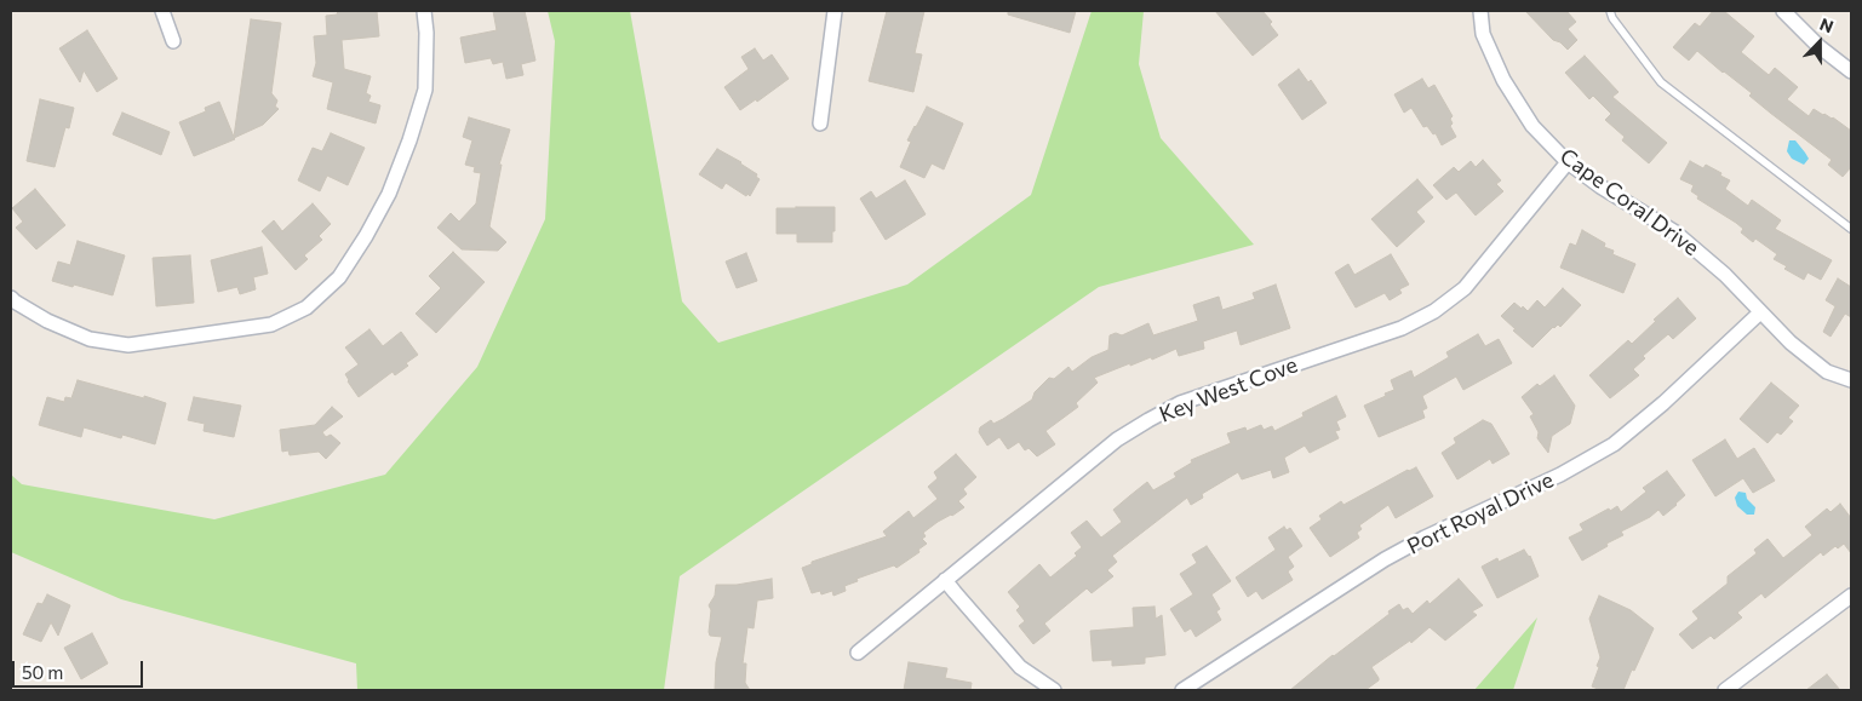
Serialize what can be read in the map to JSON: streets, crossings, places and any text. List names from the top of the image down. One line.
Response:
{"streets":{"street":["Cape Coral Drive","Key West Cove","Port Royal Drive"]},"crossings":[["Cape Coral Drive","Key West Cove"],["Cape Coral Drive","Port Royal Drive"]],"scale_bar":"50 m","north":"top"}
